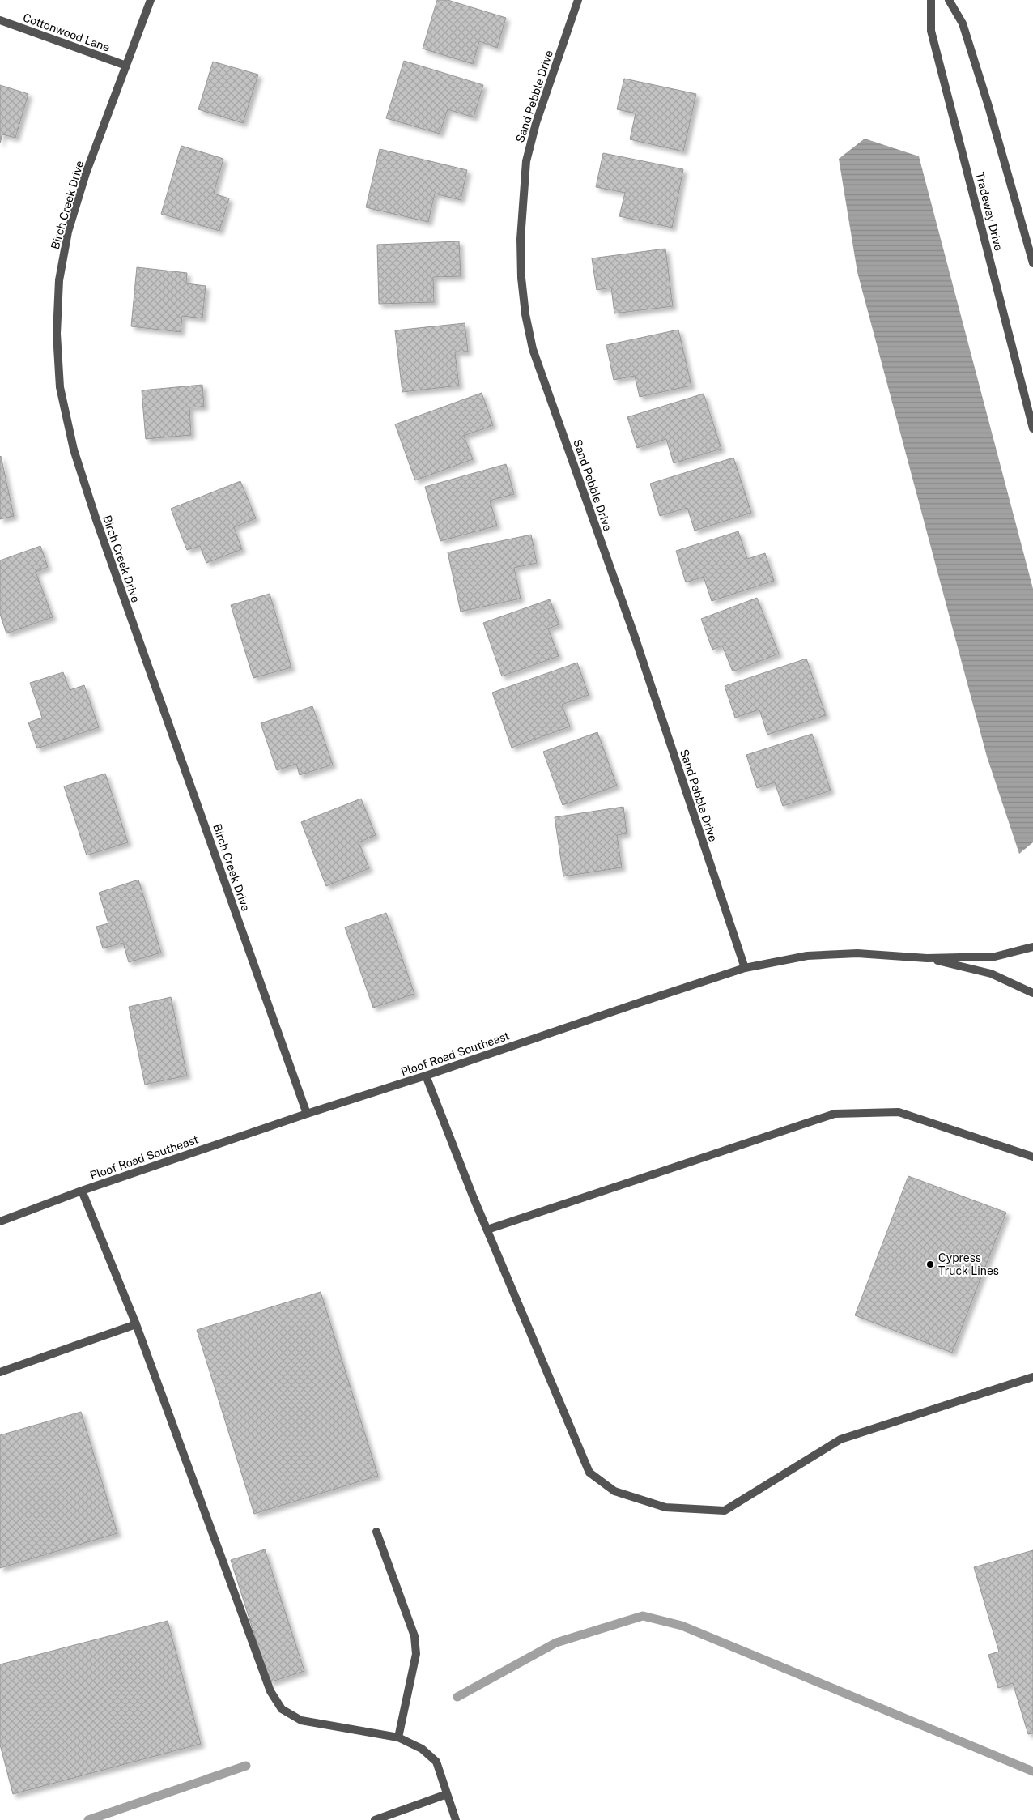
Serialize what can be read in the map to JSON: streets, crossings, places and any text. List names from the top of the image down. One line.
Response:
{"streets":{"street":["Cottonwood Lane","Sand Pebble Drive","Birch Creek Drive","Tradeway Drive","Ploof Road Southeast"]},"crossings":[["Cottonwood Lane","Birch Creek Drive"],["Sand Pebble Drive","Ploof Road Southeast"],["Birch Creek Drive","Ploof Road Southeast"]],"places":["Cypress Truck Lines"]}
